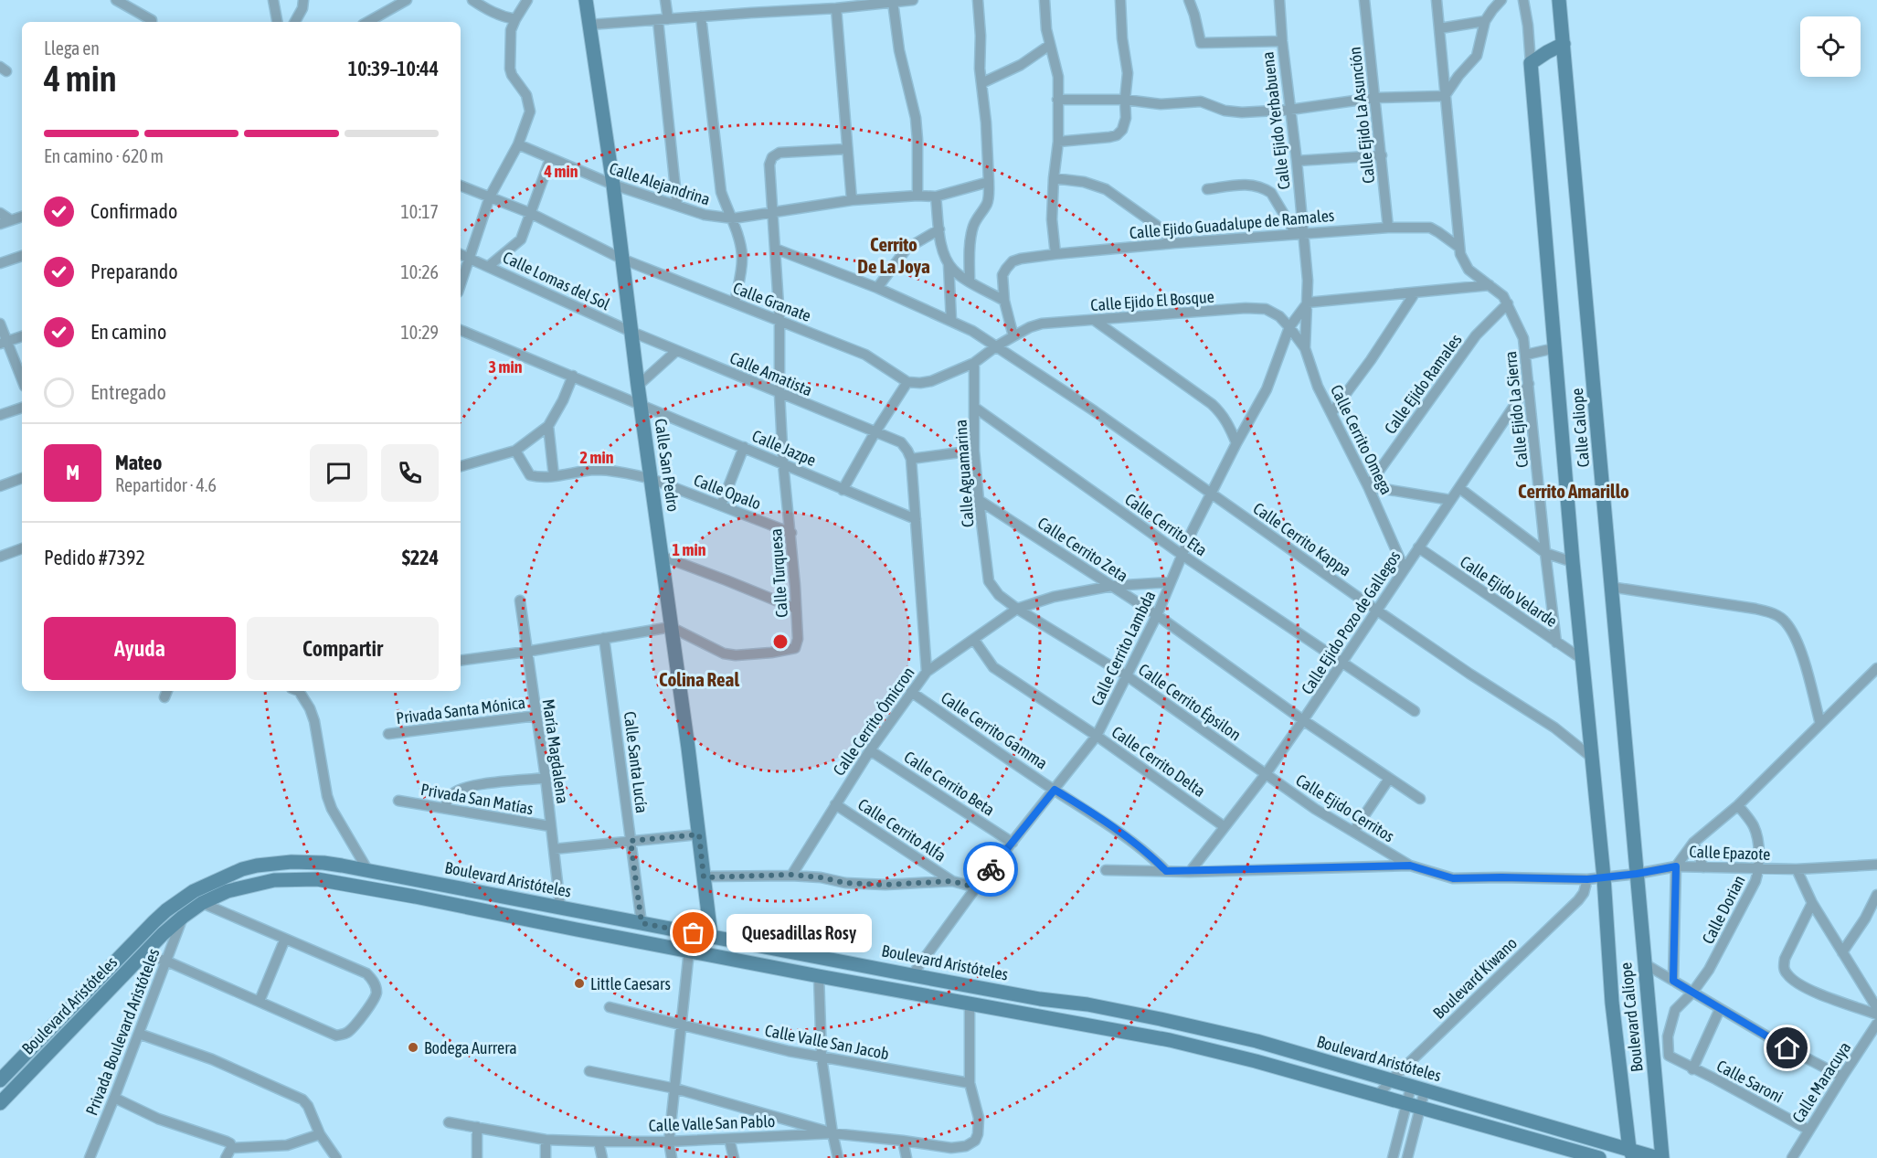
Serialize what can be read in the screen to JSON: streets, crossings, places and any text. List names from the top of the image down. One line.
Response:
{"streets":{"street":["Calle Ejido La Asunción","Calle Ejido Yerbabuena","Calle Alejandrina","Calle Ejido Guadalupe de Ramales","Calle Lomas del Sol","Calle Ejido El Bosque","Calle Granate","Calle Amatista","Calle Ejido Ramales","Calle Ejido La Sierra","Calle Caliope","Calle Cerrito Omega","Calle Jazpe","Calle San Pedro","Calle Aguamarina","Calle Opalo","Calle Cerrito Eta","Calle Cerrito Kappa","Calle Cerrito Zeta","Calle Turquesa","Calle Ejido Velarde","Calle Ejido Pozo de Gallegos","Calle Cerrito Lambda","Calle Cerrito Épsilon","Privada Santa Mónica","Calle Cerrito Ómicron","Calle Cerrito Gamma","María Magdalena","Calle Cerrito Delta","Calle Santa Lucía","Calle Cerrito Beta","Privada San Matías","Calle Ejido Cerritos","Calle Cerrito Alfa","Calle Epazote","Boulevard Aristóteles","Calle Dorian","Boulevard Kiwano","Boulevard Calíope","Privada Boulevard Aristóteles","Calle Valle San Jacob","Calle Saroni","Calle Maracuya","Calle Valle San Pablo"]},"crossings":[["Calle Ejido La Asunción","Calle Ejido Guadalupe de Ramales"],["Calle Ejido Yerbabuena","Calle Ejido Guadalupe de Ramales"],["Calle Ejido Yerbabuena","Calle Cerrito Omega"],["Calle Ejido Yerbabuena","Calle Cerrito Lambda"],["Calle Alejandrina","Calle San Pedro"],["Calle Alejandrina","Calle Turquesa"],["Calle Ejido Guadalupe de Ramales","Calle Ejido La Sierra"],["Calle Lomas del Sol","Calle Amatista"],["Calle Lomas del Sol","Calle San Pedro"],["Calle Ejido El Bosque","Calle Granate"],["Calle Ejido El Bosque","Calle Cerrito Omega"],["Calle Ejido El Bosque","Calle Aguamarina"],["Calle Ejido El Bosque","Calle Cerrito Kappa"],["Calle Ejido El Bosque","Calle Cerrito Lambda"],["Calle Granate","Calle San Pedro"],["Calle Granate","Calle Turquesa"],["Calle Amatista","Calle San Pedro"],["Calle Amatista","Calle Turquesa"],["Calle Ejido Ramales","Calle Ejido La Sierra"],["Calle Ejido Ramales","Calle Cerrito Omega"],["Calle Ejido La Sierra","Calle Ejido Velarde"],["Calle Ejido La Sierra","Calle Ejido Pozo de Gallegos"],["Calle Caliope","Calle Cerrito Kappa"],["Calle Caliope","Calle Ejido Velarde"],["Calle Caliope","Calle Epazote"],["Calle Caliope","Boulevard Calíope"],["Calle Cerrito Omega","Calle Ejido Pozo de Gallegos"],["Calle Cerrito Omega","Calle Cerrito Lambda"],["Calle Jazpe","Calle San Pedro"],["Calle Jazpe","Calle Turquesa"],["Calle San Pedro","Calle Opalo"],["Calle San Pedro","Calle Turquesa"],["Calle San Pedro","Boulevard Aristóteles"],["Calle Aguamarina","Calle Cerrito Eta"],["Calle Aguamarina","Calle Cerrito Zeta"],["Calle Aguamarina","Calle Cerrito Épsilon"],["Calle Opalo","Calle Turquesa"],["Calle Cerrito Eta","Calle Ejido Pozo de Gallegos"],["Calle Cerrito Eta","Calle Cerrito Lambda"],["Calle Cerrito Kappa","Calle Ejido Pozo de Gallegos"],["Calle Cerrito Kappa","Calle Cerrito Lambda"],["Calle Cerrito Zeta","Calle Ejido Pozo de Gallegos"],["Calle Cerrito Zeta","Calle Cerrito Lambda"],["Calle Cerrito Zeta","Calle Cerrito Ómicron"],["Calle Ejido Velarde","Calle Ejido Pozo de Gallegos"],["Calle Ejido Pozo de Gallegos","Calle Cerrito Épsilon"],["Calle Ejido Pozo de Gallegos","Calle Cerrito Delta"],["Calle Ejido Pozo de Gallegos","Calle Ejido Cerritos"],["Calle Ejido Pozo de Gallegos","Calle Epazote"],["Calle Cerrito Lambda","Calle Cerrito Épsilon"],["Calle Cerrito Lambda","Calle Cerrito Ómicron"],["Calle Cerrito Lambda","Calle Cerrito Gamma"],["Calle Cerrito Lambda","Calle Cerrito Delta"],["Calle Cerrito Lambda","Calle Cerrito Beta"],["Calle Cerrito Lambda","Boulevard Aristóteles"],["Calle Cerrito Épsilon","Calle Cerrito Ómicron"],["Calle Cerrito Épsilon","Calle Ejido Cerritos"],["Privada Santa Mónica","María Magdalena"],["Calle Cerrito Ómicron","Calle Cerrito Gamma"],["Calle Cerrito Ómicron","Calle Cerrito Delta"],["Calle Cerrito Ómicron","Calle Cerrito Beta"],["Calle Cerrito Ómicron","Calle Cerrito Alfa"],["Calle Cerrito Gamma","Calle Epazote"],["María Magdalena","Privada San Matías"],["María Magdalena","Boulevard Aristóteles"],["Calle Santa Lucía","Boulevard Aristóteles"],["Calle Ejido Cerritos","Calle Epazote"],["Calle Epazote","Calle Dorian"],["Calle Epazote","Boulevard Kiwano"],["Calle Epazote","Boulevard Calíope"],["Boulevard Aristóteles","Boulevard Kiwano"],["Boulevard Aristóteles","Boulevard Calíope"],["Boulevard Aristóteles","Privada Boulevard Aristóteles"],["Calle Dorian","Calle Saroni"],["Boulevard Calíope","Calle Saroni"],["Calle Valle San Jacob","Calle Valle San Pablo"],["Calle Saroni","Calle Maracuya"]],"districts":["Cerrito De La Joya","Cerrito Amarillo","Colina Real"],"places":["Quesadillas Rosy","Little Caesars","Bodega Aurrera"],"page":{"heading":["4 min","Llega en","10:39–10:44"],"panel":["Mateo","Repartidor · 4.6","Pedido #7392","$224"],"bar":"En camino · 620 m","list":[["Confirmado","10:17"],["Preparando","10:26"],["En camino","10:29"],"Entregado"],"round":"M","buttons":["Ayuda","Compartir"],"bubble":"Quesadillas Rosy"},"rings":["4 min","3 min","2 min","1 min"]}
